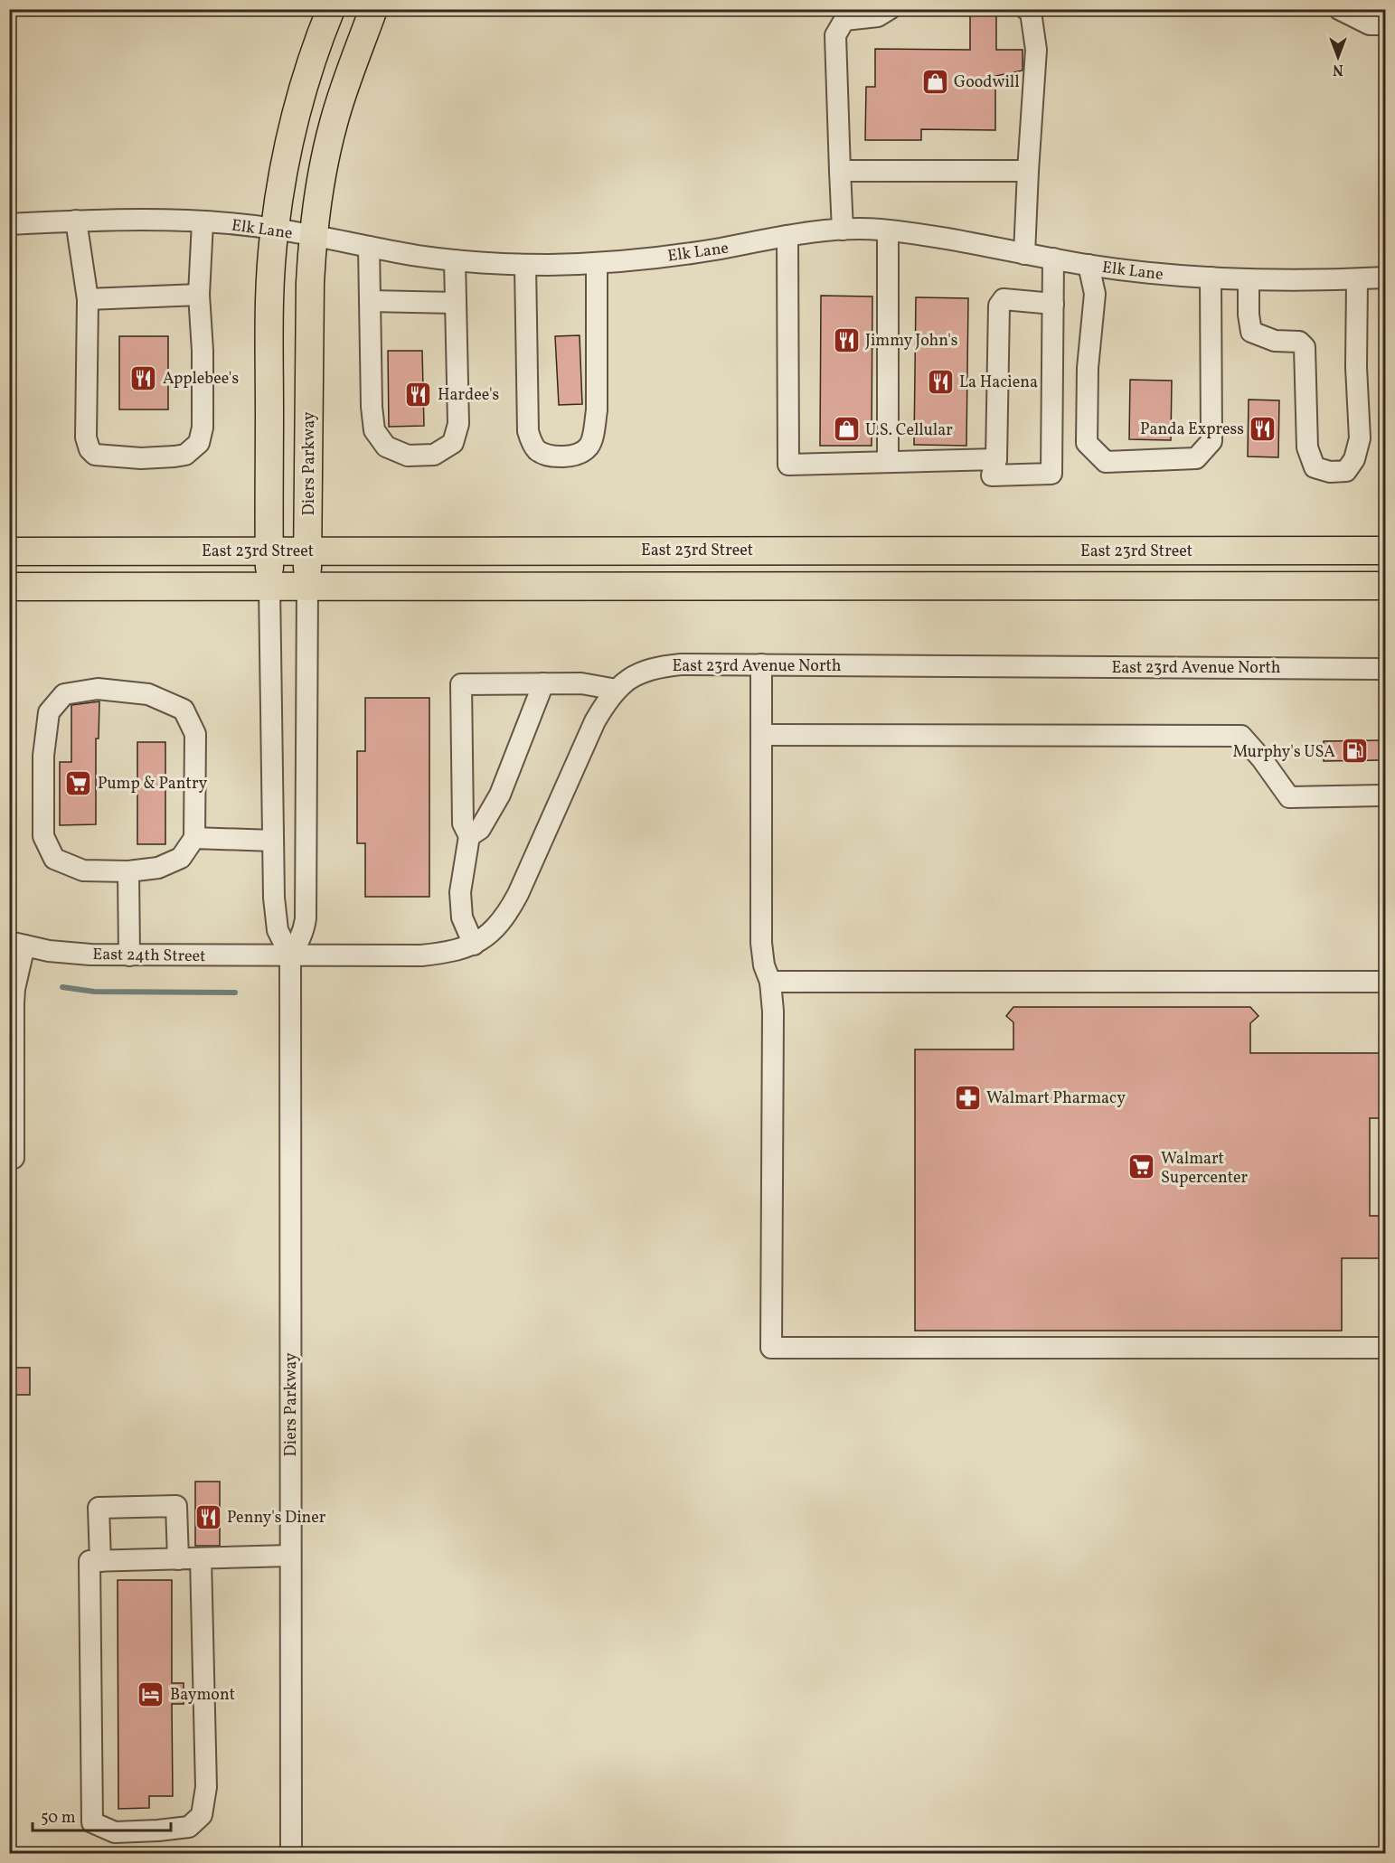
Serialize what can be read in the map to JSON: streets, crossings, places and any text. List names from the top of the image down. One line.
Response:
{"streets":{"main road":["Diers Parkway","East 23rd Street"],"street":["Elk Lane","East 23rd Avenue North","East 24th Street"]},"crossings":[["Elk Lane","Diers Parkway"],["Diers Parkway","East 23rd Street"],["Diers Parkway","East 23rd Avenue North"],["Diers Parkway","East 24th Street"],["East 23rd Avenue North","East 24th Street"]],"places":{"shop":["Goodwill","U.S. Cellular"],"restaurant":["Jimmy John's","Applebee's","La Haciena","Hardee's","Panda Express","Penny's Diner"],"fuel station":["Murphy's USA"],"supermarket":["Pump & Pantry","Walmart Supercenter"],"pharmacy":["Walmart Pharmacy"],"hotel":["Baymont"]},"scale_bar":"50 m","north":"bottom"}
